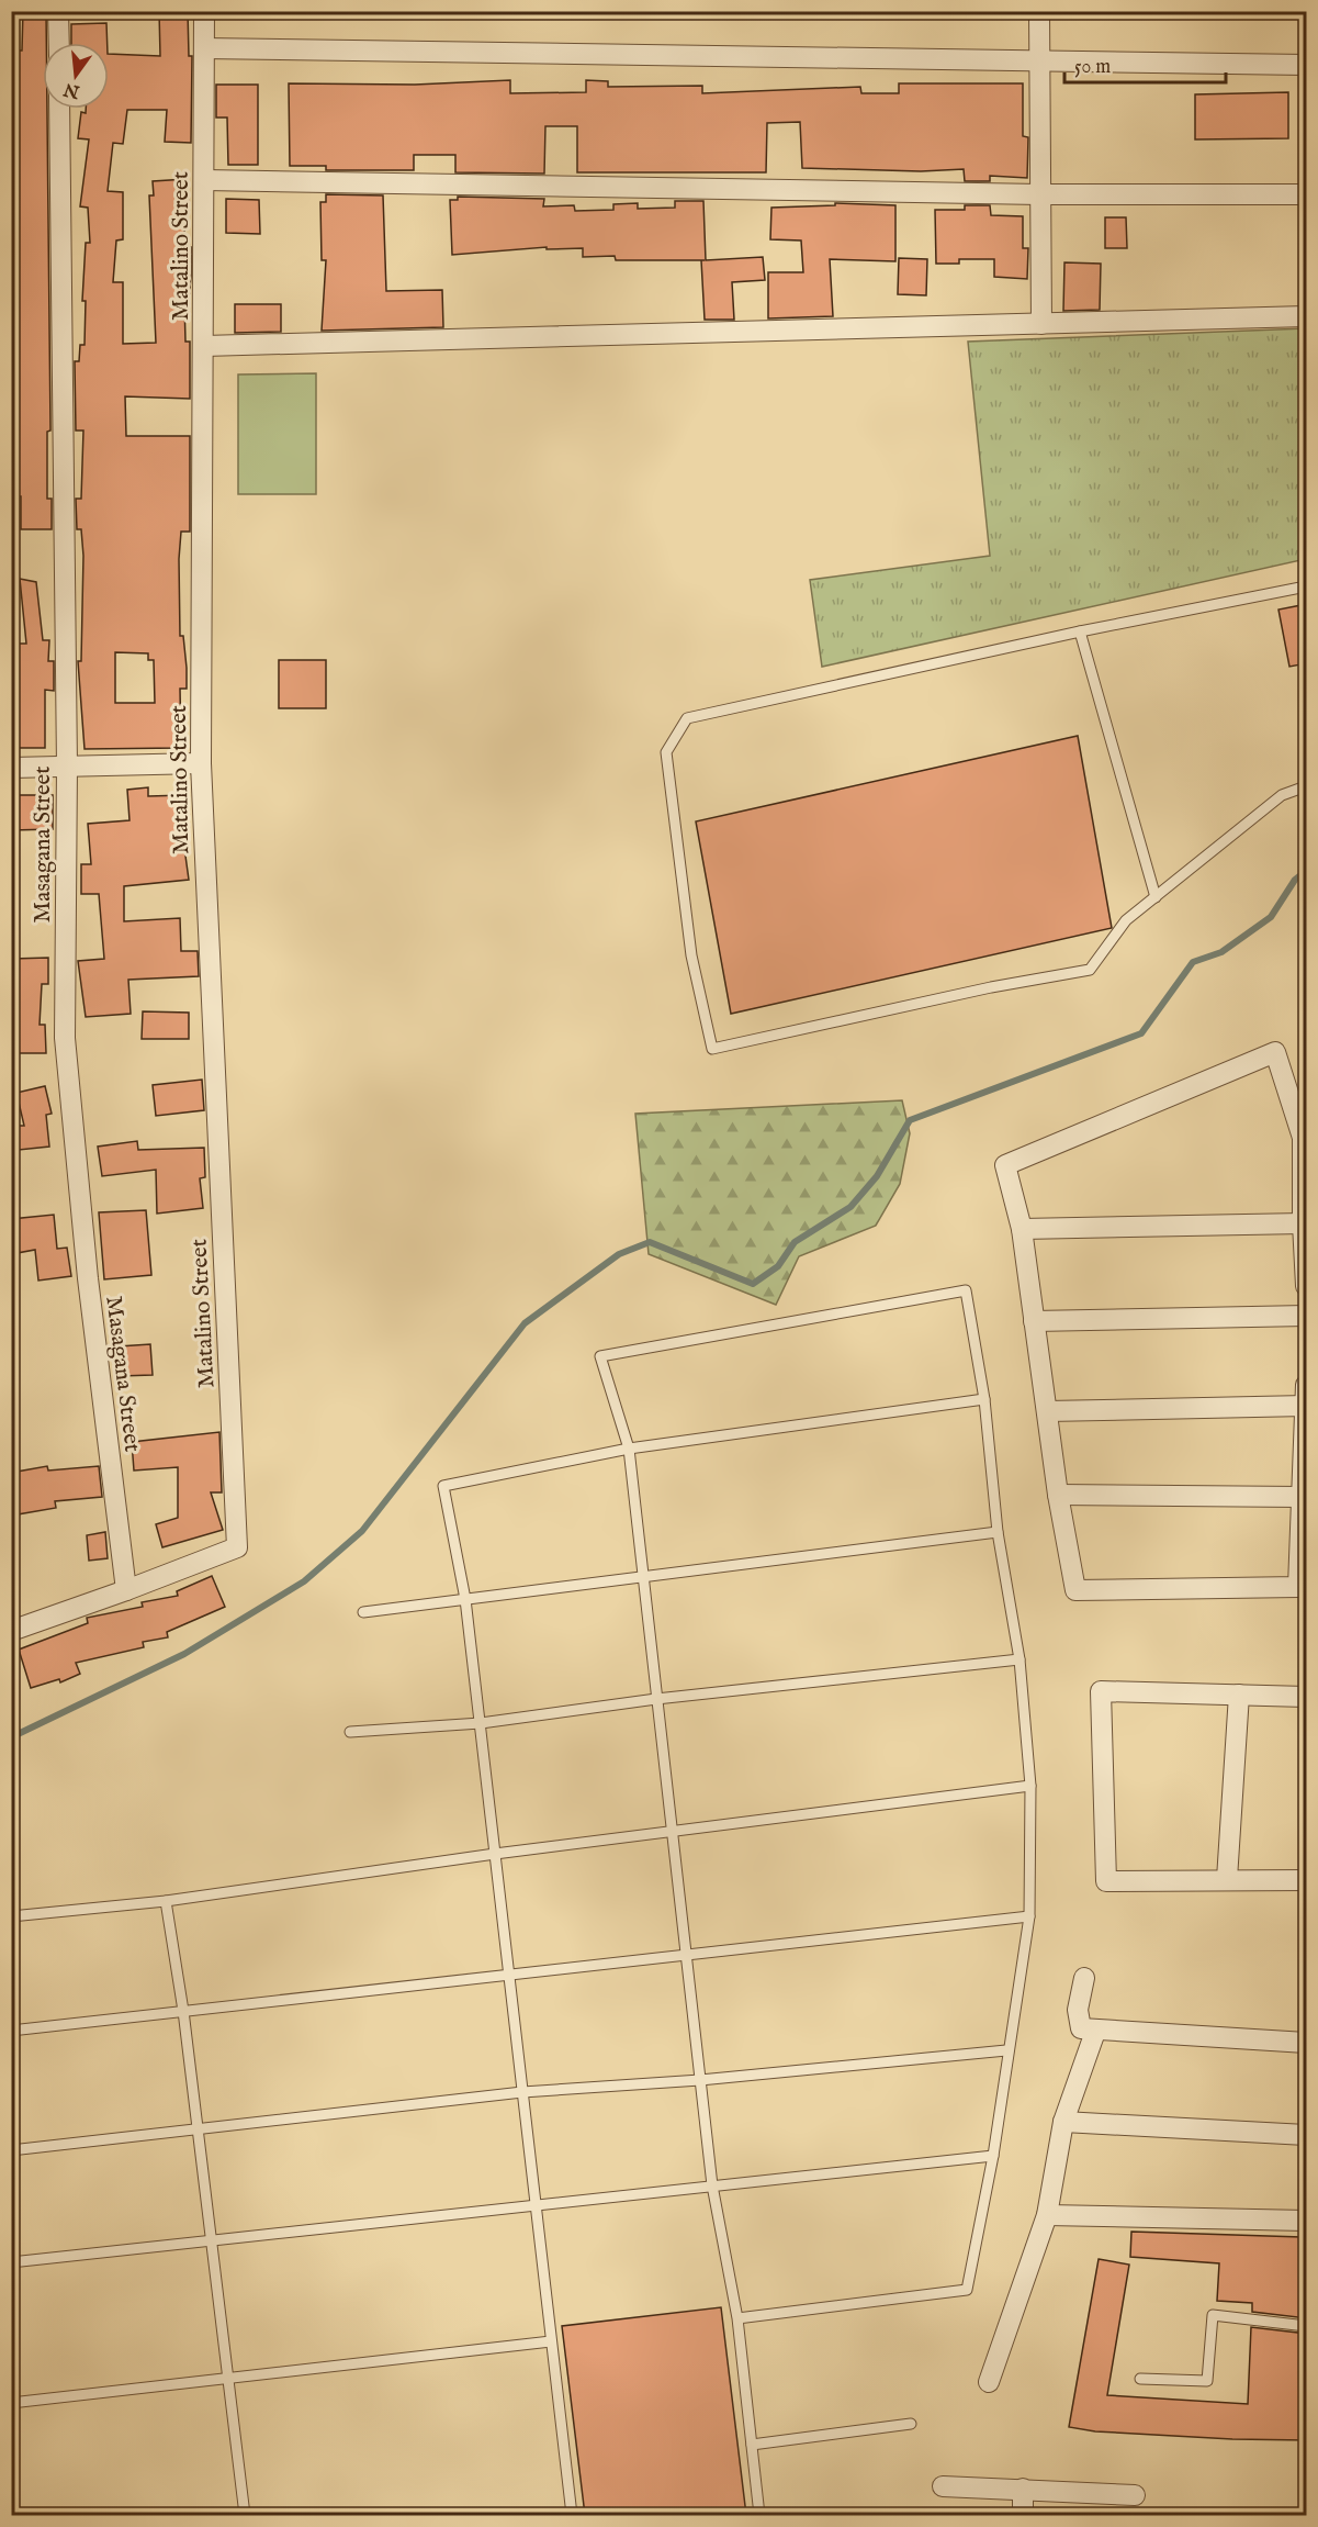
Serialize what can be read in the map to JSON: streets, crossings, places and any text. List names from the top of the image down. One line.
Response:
{"streets":{"street":["Matalino Street","Masagana Street"]},"crossings":[["Matalino Street","Masagana Street"]],"scale_bar":"50 m","north":"bottom"}
